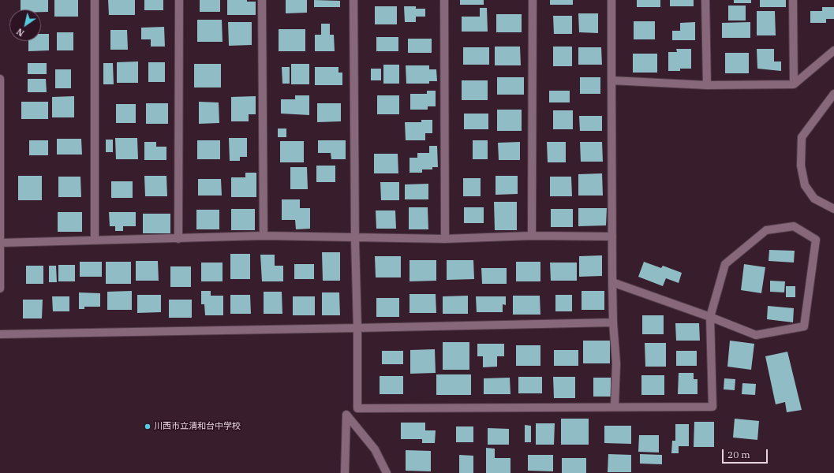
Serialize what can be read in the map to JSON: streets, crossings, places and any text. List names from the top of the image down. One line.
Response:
{"places":["川西市立清和台中学校"],"scale_bar":"20 m","north":"bottom left"}
